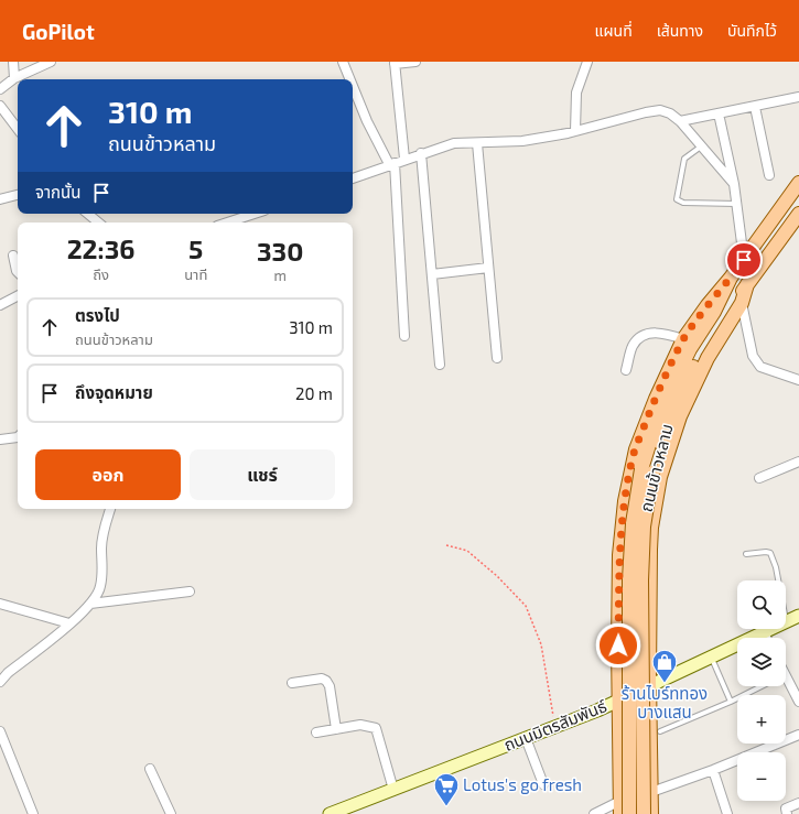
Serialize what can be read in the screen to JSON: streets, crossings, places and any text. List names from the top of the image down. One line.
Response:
{"streets":{"main road":["ถนนข้าวหลาม"],"street":["ถนนมิตรสัมพันธ์"]},"places":{"shop":["ร้านไบร์ททอง บางแสน"],"supermarket":["Lotus's go fresh"]},"page":{"header":"GoPilot","nav":["แผนที่","เส้นทาง","บันทึกไว้"],"turn":["310 m","ถนนข้าวหลาม"],"then":"จากนั้น","eta":["22:36","ถึง","5","นาที","330","m"],"list":[{"name":"ตรงไป","note":"ถนนข้าวหลาม","value":"310 m"},{"name":"ถึงจุดหมาย","value":"20 m"}],"buttons":["ออก","แชร์"],"map_buttons":["+","−"]}}
